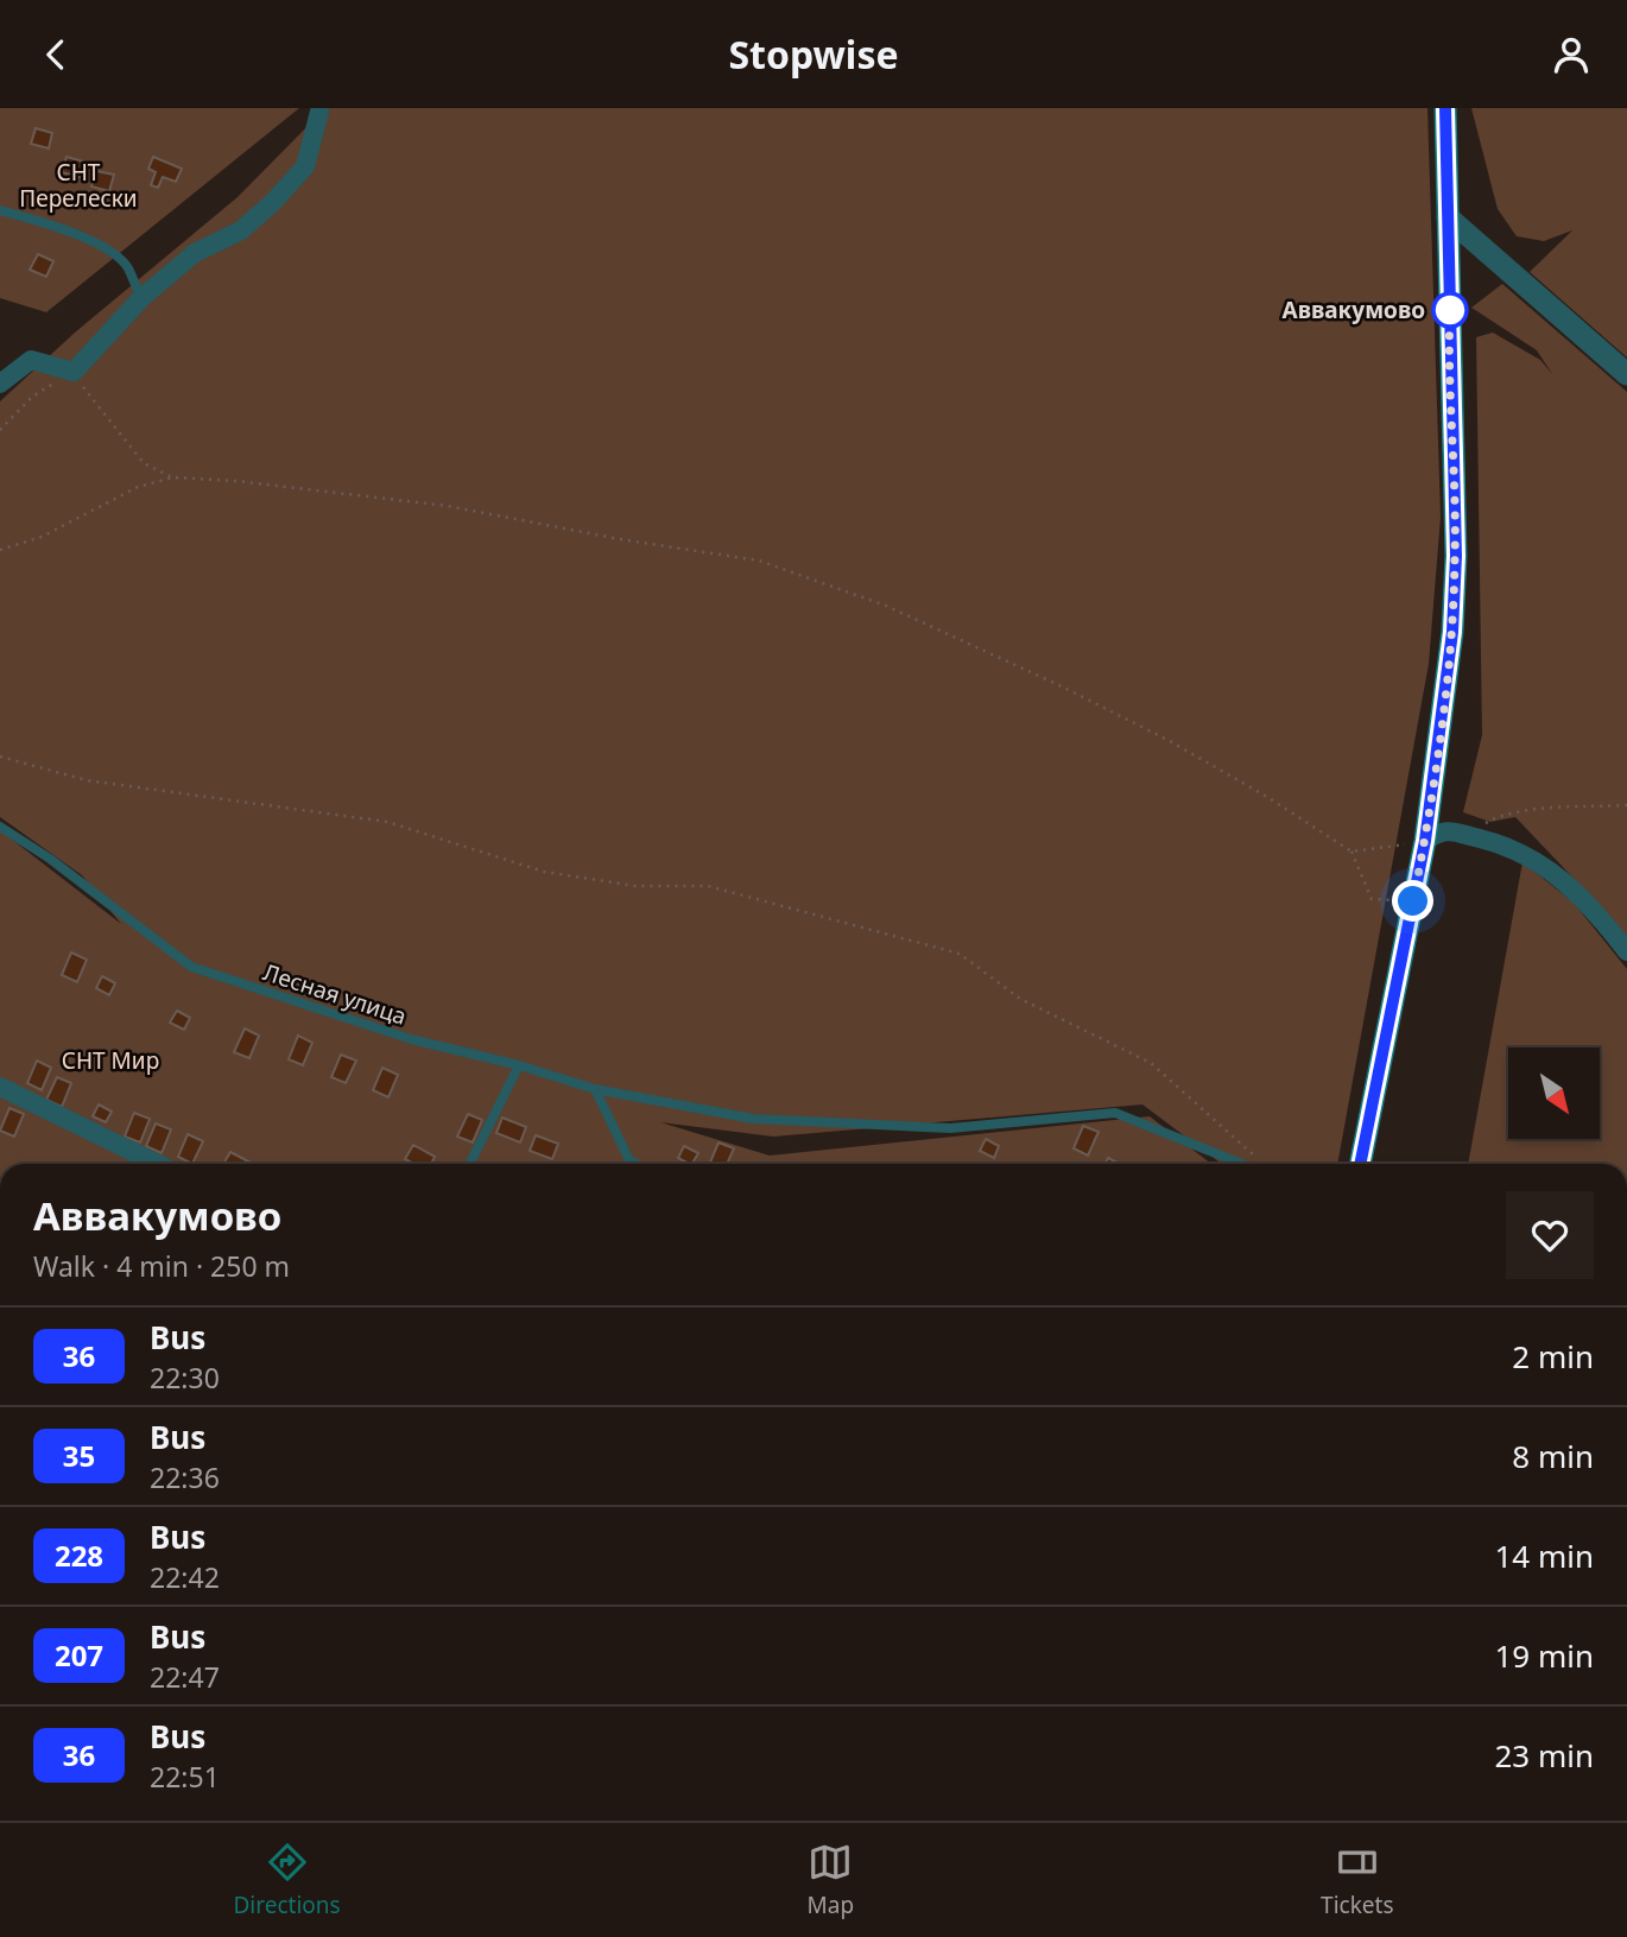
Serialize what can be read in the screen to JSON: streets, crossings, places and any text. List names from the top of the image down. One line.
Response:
{"streets":{"lane":["Лесная улица"]},"parks":["СНТ Перелески","СНТ Мир"],"places":["Аввакумово"],"lines":["bus line 36"],"north":"bottom right","page":{"header":"Stopwise","heading":["Аввакумово","Walk · 4 min · 250 m"],"list":[{"mark":"36","name":"Bus","note":"22:30","value":"2 min"},{"mark":"35","name":"Bus","note":"22:36","value":"8 min"},{"mark":"228","name":"Bus","note":"22:42","value":"14 min"},{"mark":"207","name":"Bus","note":"22:47","value":"19 min"},{"mark":"36","name":"Bus","note":"22:51","value":"23 min"}],"tabs":["Directions","Map","Tickets"]}}
